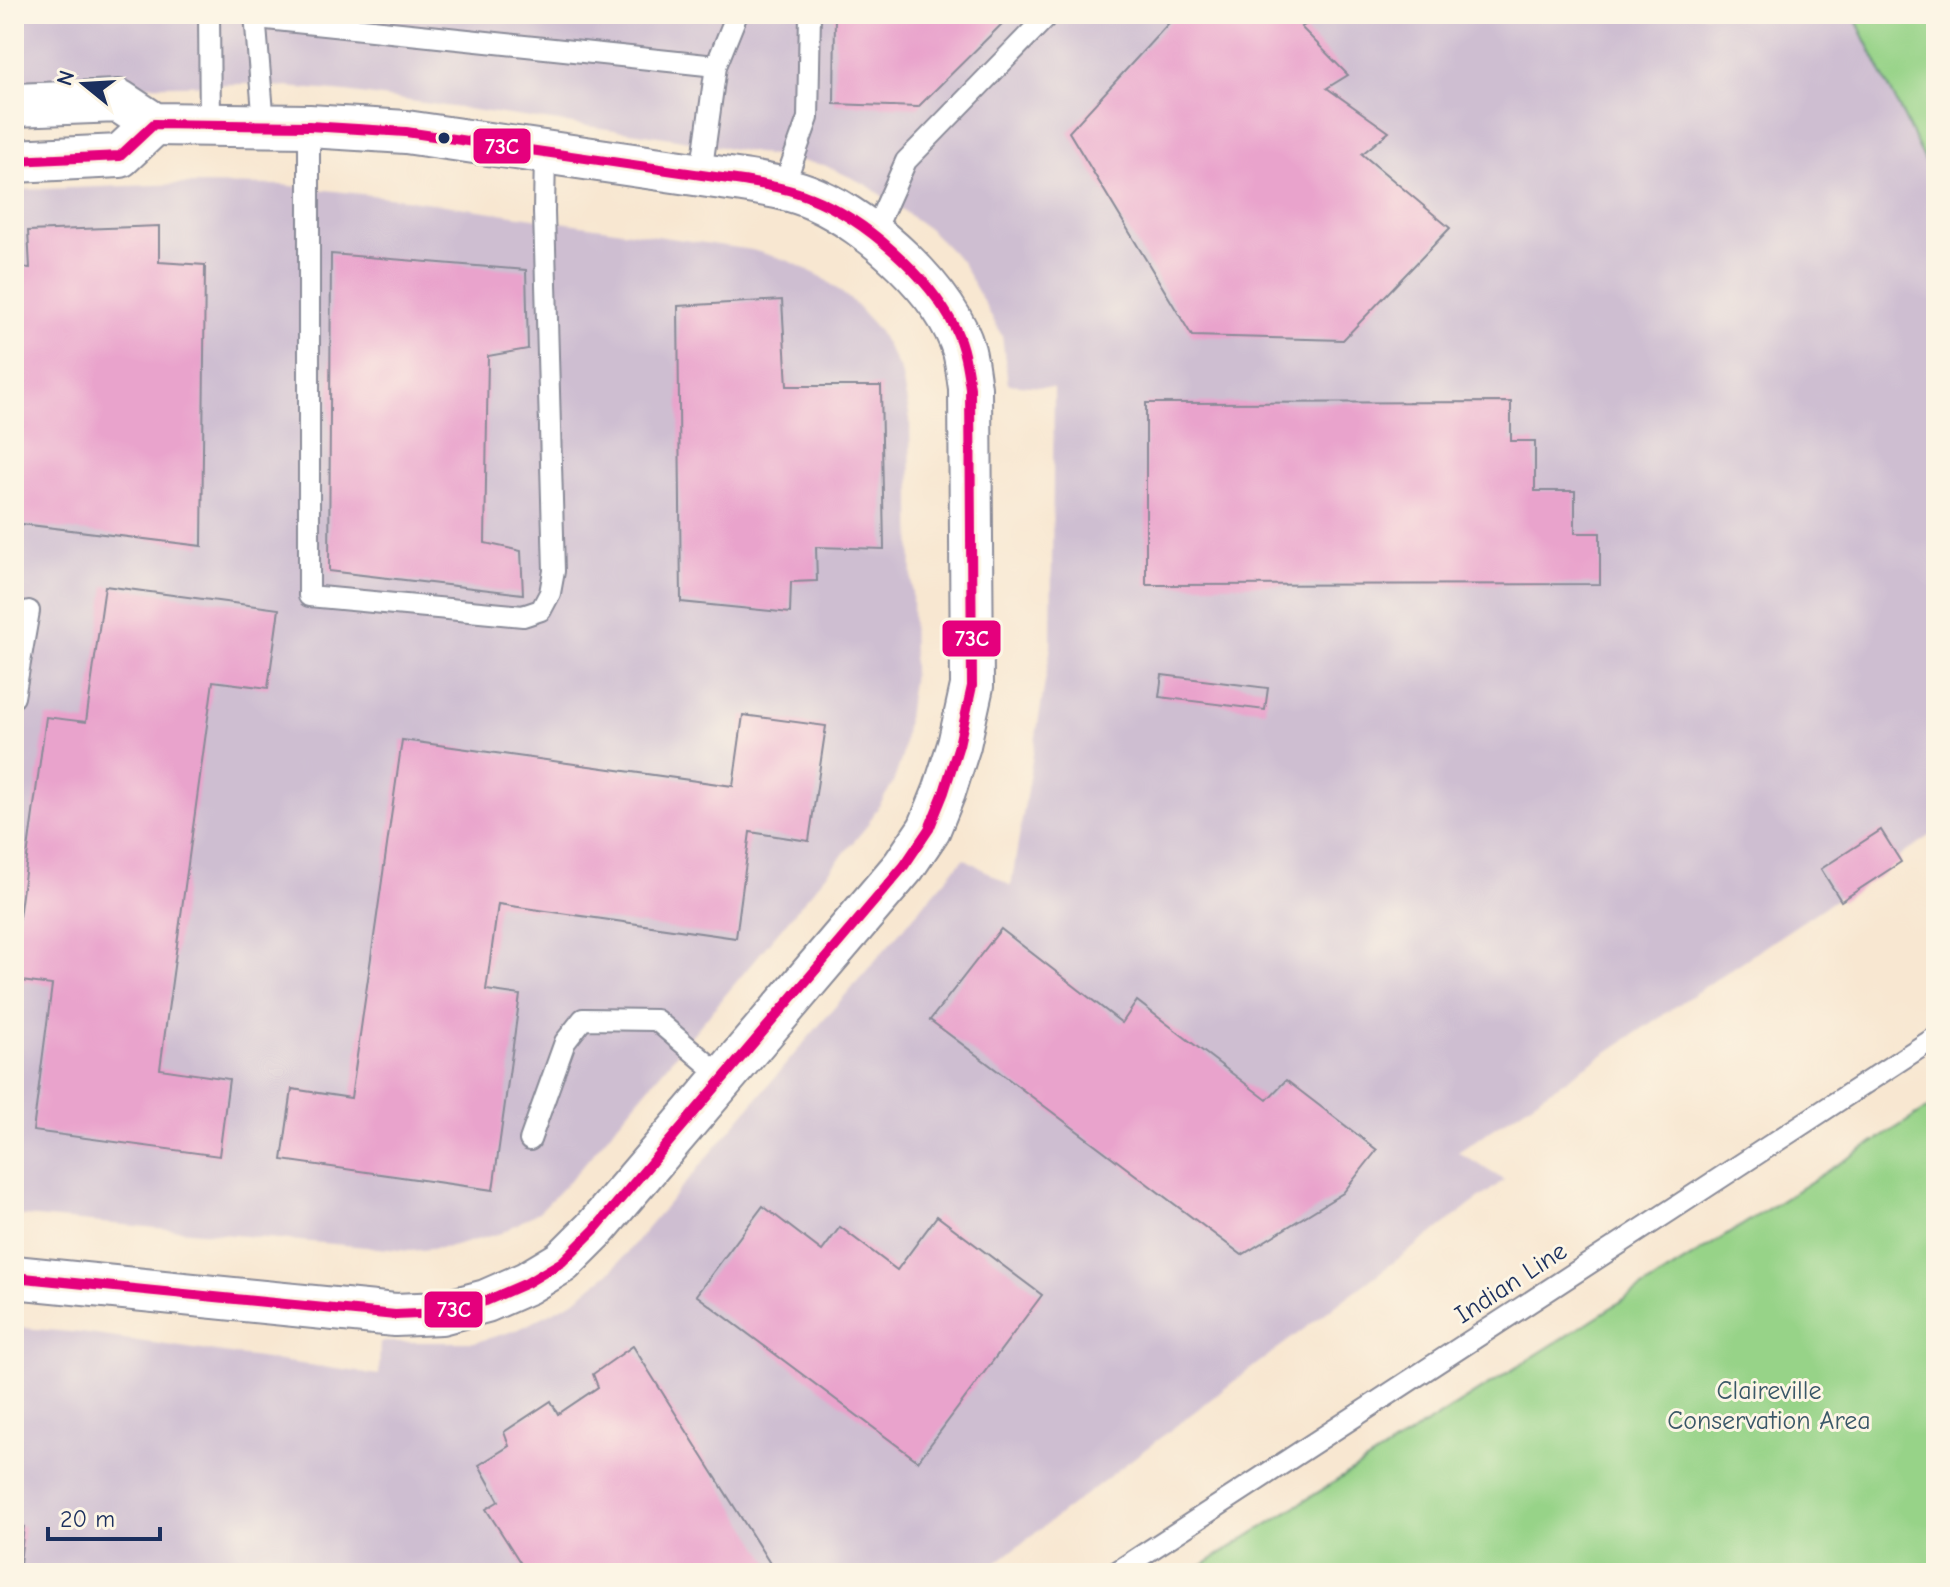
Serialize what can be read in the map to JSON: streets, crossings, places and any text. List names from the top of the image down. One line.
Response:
{"streets":{"lane":["Indian Line"]},"parks":["Claireville Conservation Area"],"lines":["transit line 73C"],"scale_bar":"20 m","north":"left"}
